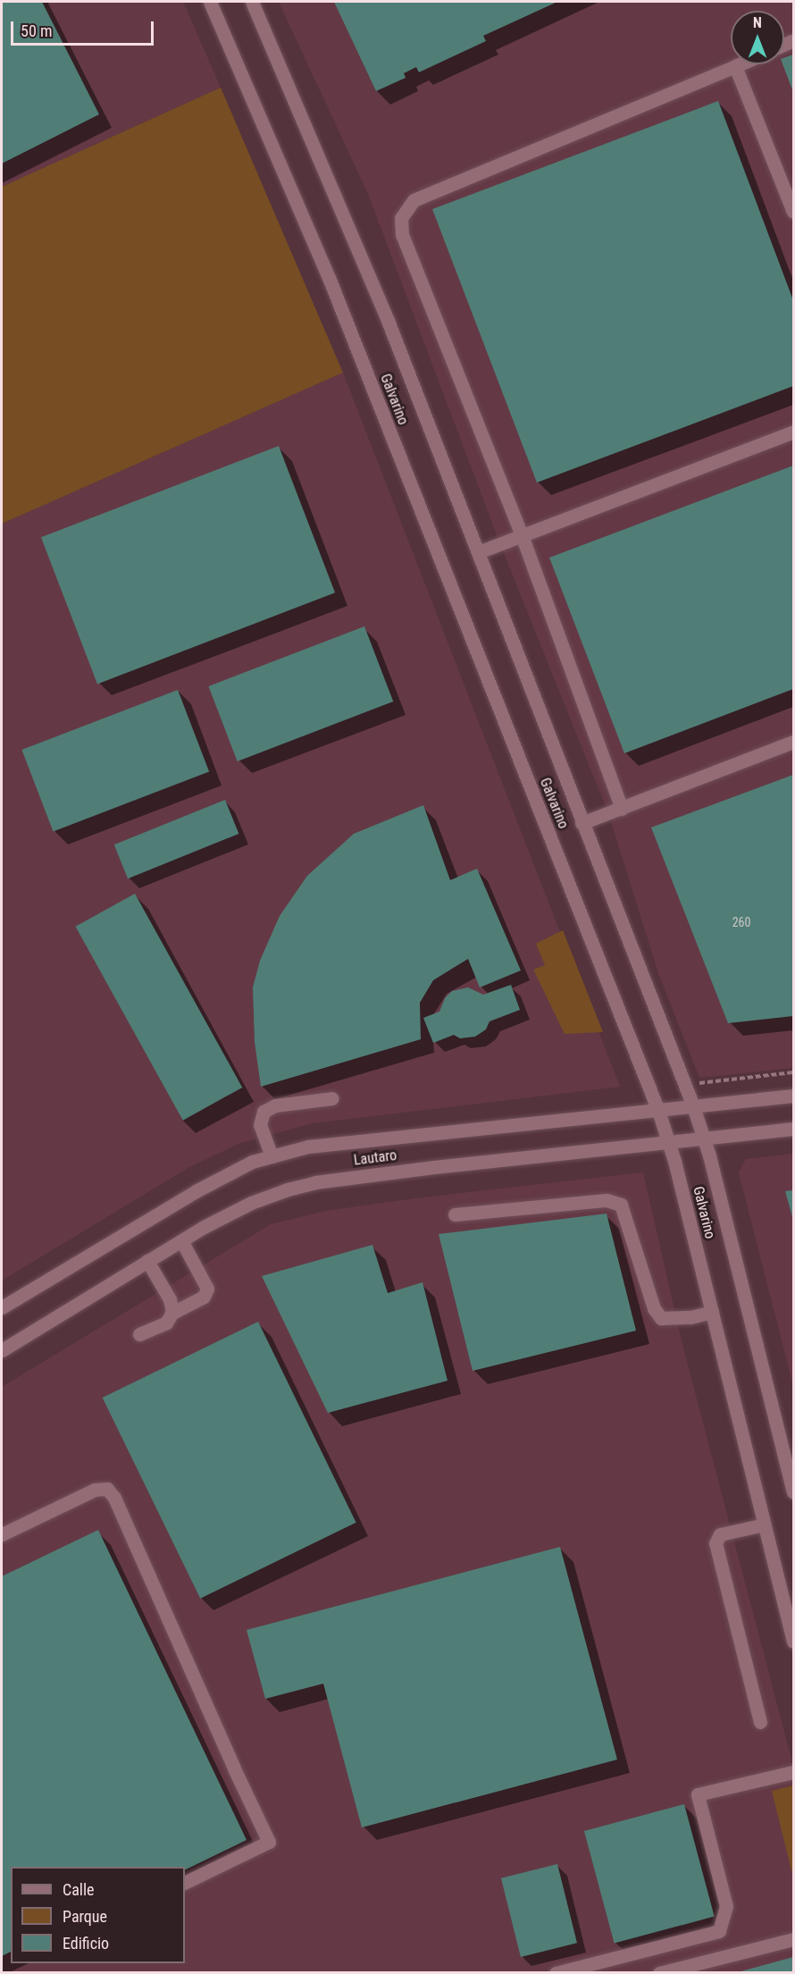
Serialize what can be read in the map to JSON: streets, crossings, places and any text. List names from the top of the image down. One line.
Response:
{"streets":{"street":["Galvarino","Lautaro"]},"crossings":[["Galvarino","Lautaro"]],"house_numbers":["260"],"legend":["Calle","Parque","Edificio"],"scale_bar":"50 m","north":"top"}
